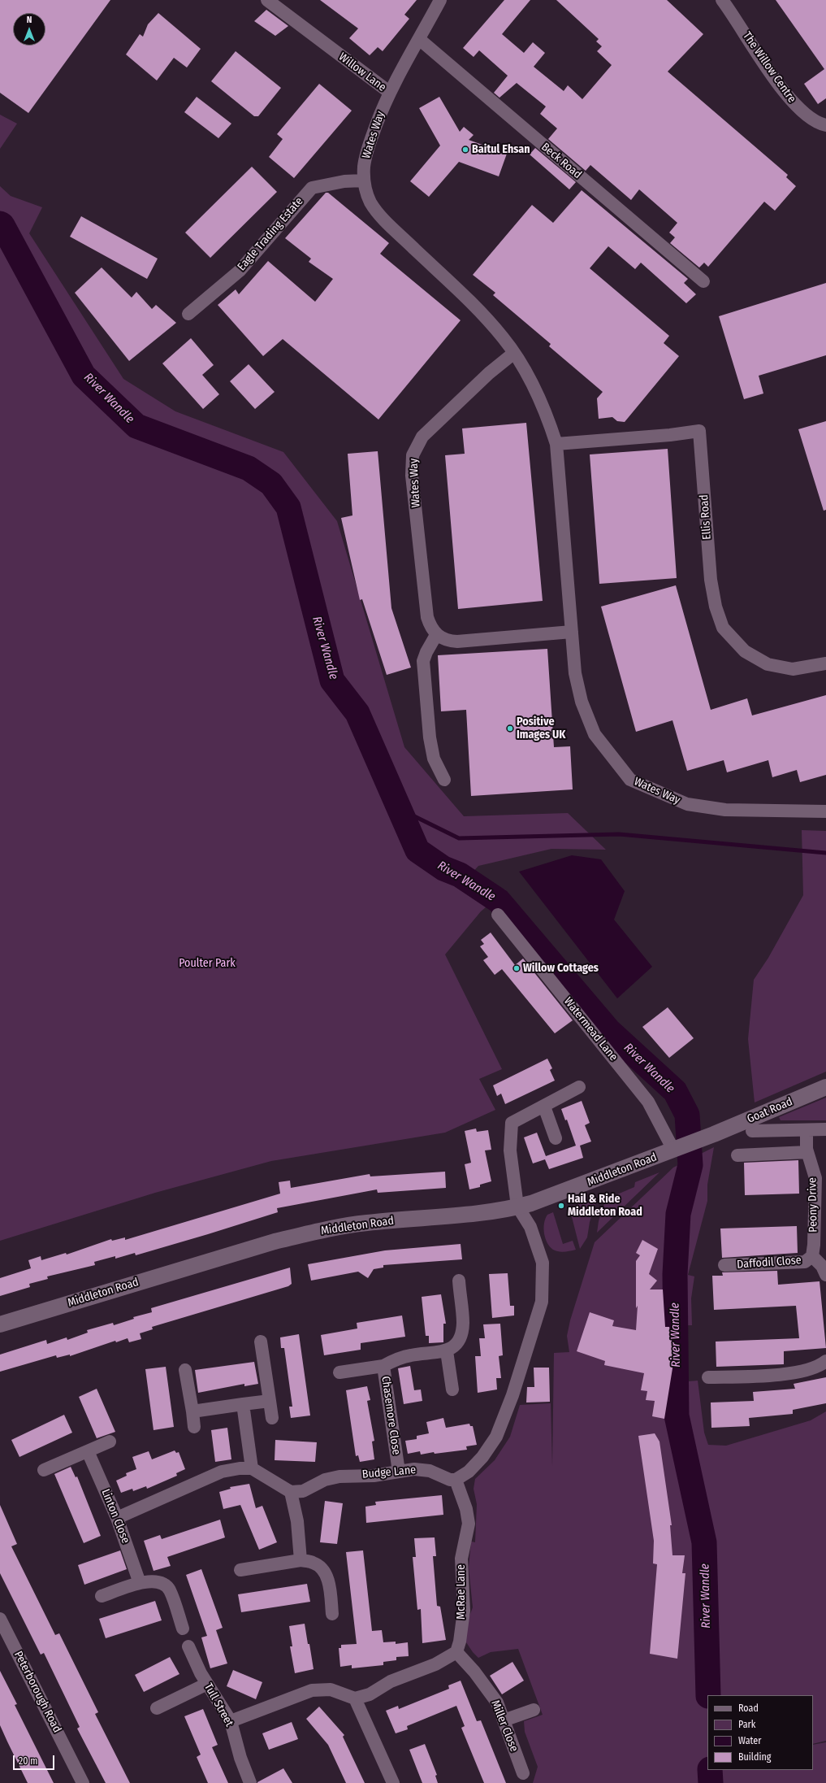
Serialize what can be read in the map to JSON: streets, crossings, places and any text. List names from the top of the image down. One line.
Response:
{"streets":{"street":["The Willow Centre","Willow Lane","Wates Way","Beck Road","Eagle Trading Estate","Ellis Road","Watermead Lane","Goat Road","Middleton Road","Peony Drive","Daffodil Close","Chasemore Close","Budge Lane","Linton Close","McRae Lane","Peterborough Road","Tull Street","Miller Close"]},"crossings":[["Willow Lane","Wates Way"],["Willow Lane","Beck Road"],["Wates Way","Eagle Trading Estate"],["Wates Way","Ellis Road"],["Watermead Lane","Middleton Road"],["Goat Road","Middleton Road"],["Peony Drive","Daffodil Close"],["Chasemore Close","Budge Lane"],["Budge Lane","McRae Lane"],["McRae Lane","Miller Close"]],"water":["River Wandle"],"parks":["Poulter Park"],"places":["Baitul Ehsan","Positive Images UK","Willow Cottages","Hail & Ride Middleton Road"],"legend":["Road","Park","Water","Building"],"scale_bar":"20 m","north":"top"}
